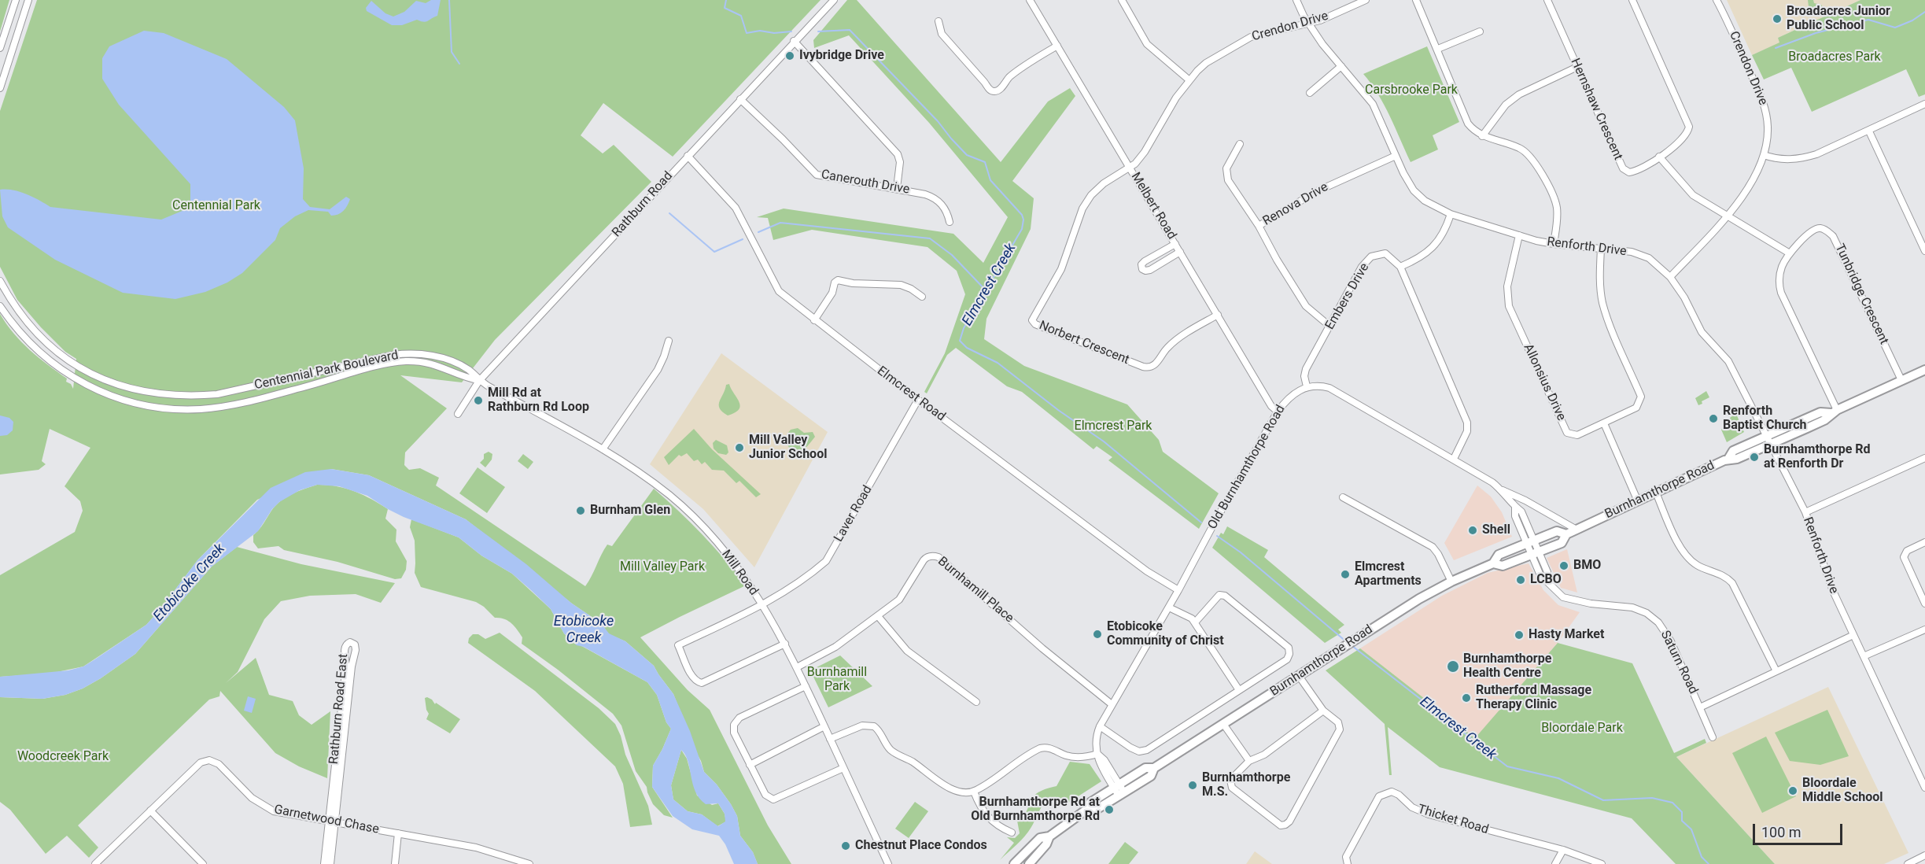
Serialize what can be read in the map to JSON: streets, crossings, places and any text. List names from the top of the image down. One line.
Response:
{"streets":{"main road":["Burnhamthorpe Road"],"street":["Crendon Drive","Hernshaw Crescent","Canerouth Drive","Rathburn Road","Renova Drive","Melbert Road","Renforth Drive","Tunbridge Crescent","Embers Drive","Norbert Crescent","Centennial Park Boulevard","Allonsius Drive","Elmcrest Road","Old Burnhamthorpe Road","Laver Road","Mill Road","Burnhamill Place","Saturn Road","Rathburn Road East","Garnetwood Chase","Thicket Road"]},"crossings":[["Crendon Drive","Melbert Road"],["Crendon Drive","Renforth Drive"],["Crendon Drive","Norbert Crescent"],["Canerouth Drive","Rathburn Road"],["Rathburn Road","Centennial Park Boulevard"],["Rathburn Road","Elmcrest Road"],["Rathburn Road","Mill Road"],["Renova Drive","Renforth Drive"],["Renova Drive","Embers Drive"],["Melbert Road","Norbert Crescent"],["Melbert Road","Old Burnhamthorpe Road"],["Renforth Drive","Allonsius Drive"],["Renforth Drive","Burnhamthorpe Road"],["Tunbridge Crescent","Burnhamthorpe Road"],["Embers Drive","Old Burnhamthorpe Road"],["Centennial Park Boulevard","Mill Road"],["Elmcrest Road","Old Burnhamthorpe Road"],["Elmcrest Road","Laver Road"],["Old Burnhamthorpe Road","Burnhamill Place"],["Burnhamthorpe Road","Saturn Road"],["Laver Road","Mill Road"],["Mill Road","Burnhamill Place"],["Rathburn Road East","Garnetwood Chase"]],"water":["Elmcrest Creek","Etobicoke Creek"],"parks":["Broadacres Park","Carsbrooke Park","Centennial Park","Elmcrest Park","Mill Valley Park","Burnhamill Park","Bloordale Park","Woodcreek Park"],"places":["Broadacres Junior Public School","Ivybridge Drive","Mill Rd at Rathburn Rd Loop","Renforth Baptist Church","Mill Valley Junior School","Burnhamthorpe Rd at Renforth Dr","Burnham Glen","Shell","BMO","Elmcrest Apartments","LCBO","Etobicoke Community of Christ","Hasty Market","Burnhamthorpe Health Centre","Rutherford Massage Therapy Clinic","Burnhamthorpe M.S.","Bloordale Middle School","Burnhamthorpe Rd at Old Burnhamthorpe Rd","Chestnut Place Condos"],"scale_bar":"100 m"}
